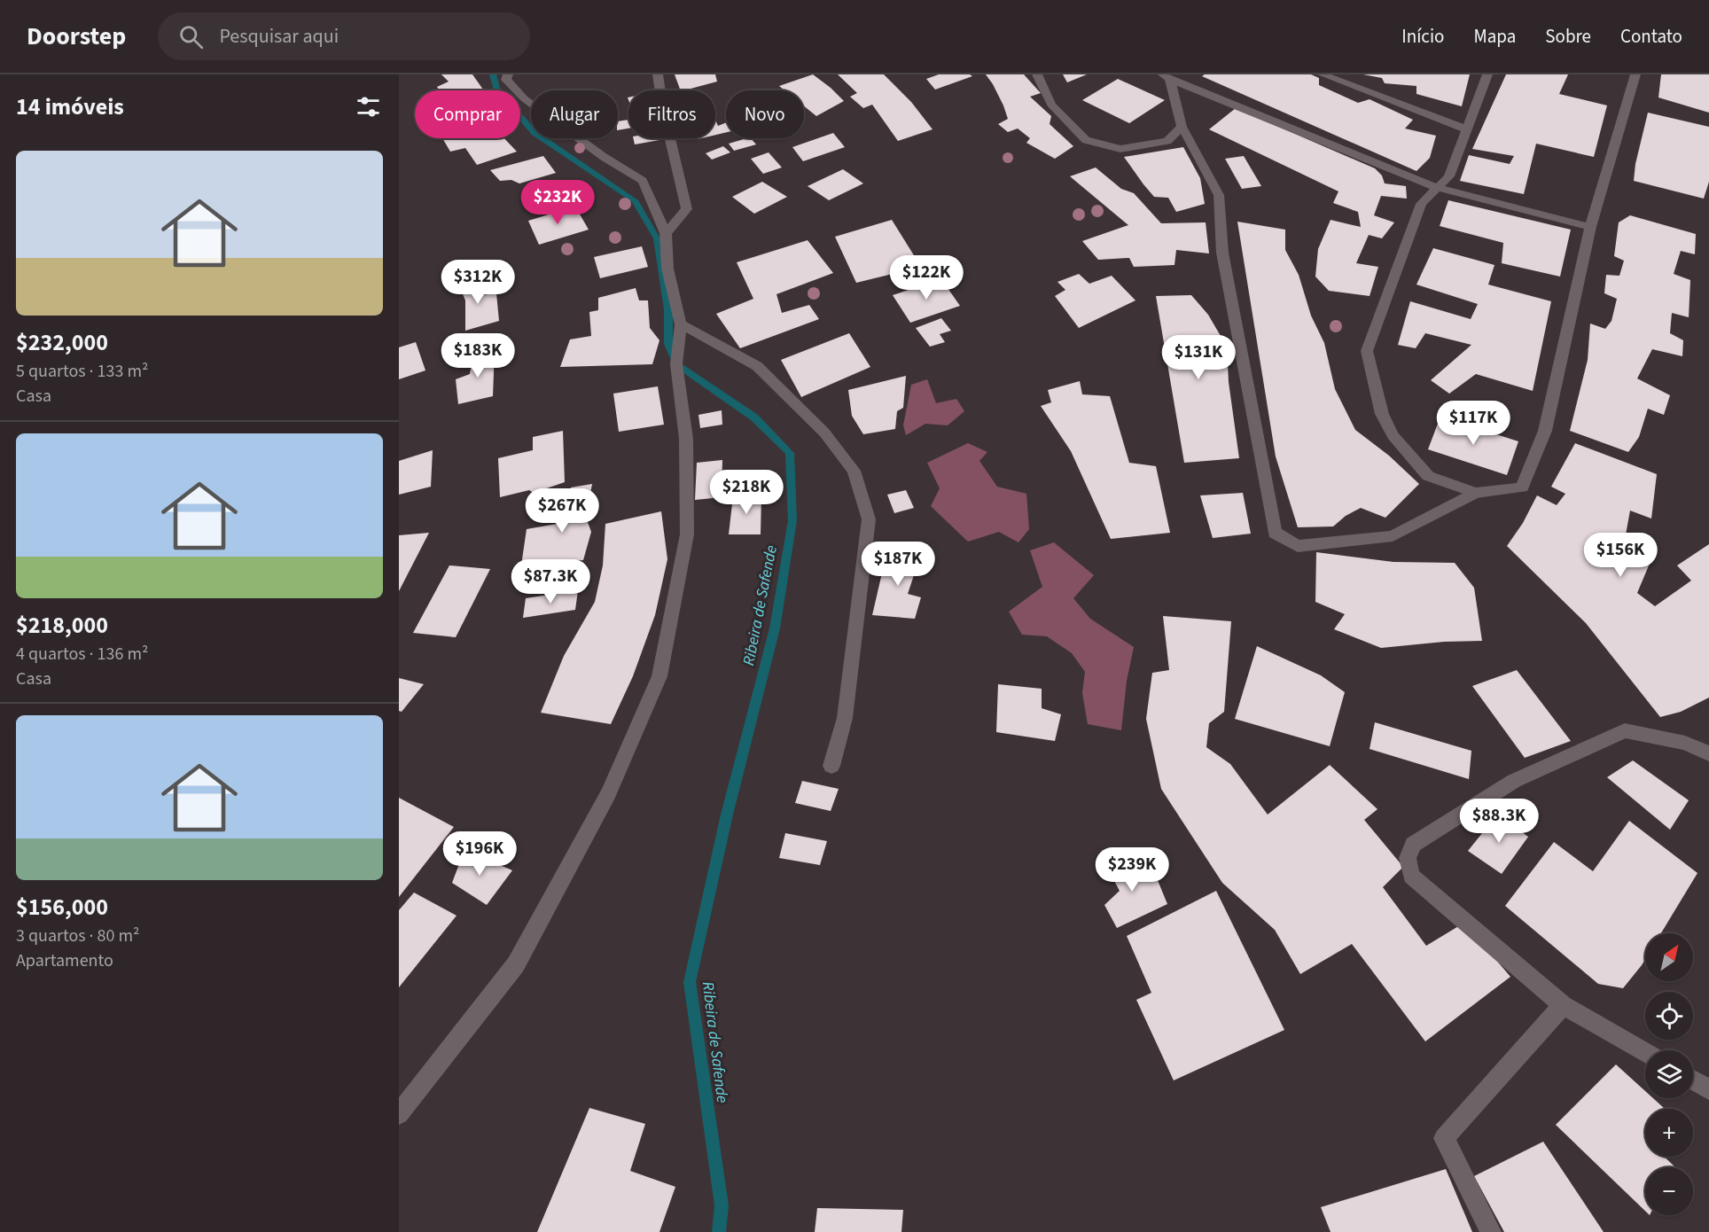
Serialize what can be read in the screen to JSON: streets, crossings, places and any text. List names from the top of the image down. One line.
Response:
{"water":["Ribeira de Safende"],"north":"top right","page":{"header":"Doorstep","search":"Pesquisar aqui","nav":["Início","Mapa","Sobre","Contato"],"heading":"14 imóveis","chip":["Comprar","Alugar","Filtros","Novo"],"list":[{"name":"$232,000","note":"5 quartos · 133 m² · Casa"},{"name":"$218,000","note":"4 quartos · 136 m² · Casa"},{"name":"$156,000","note":"3 quartos · 80 m² · Apartamento"}],"price":["$232K","$122K","$312K","$183K","$131K","$117K","$218K","$267K","$156K","$187K","$87.3K","$88.3K","$196K","$239K"],"map_buttons":["+","−"]}}
